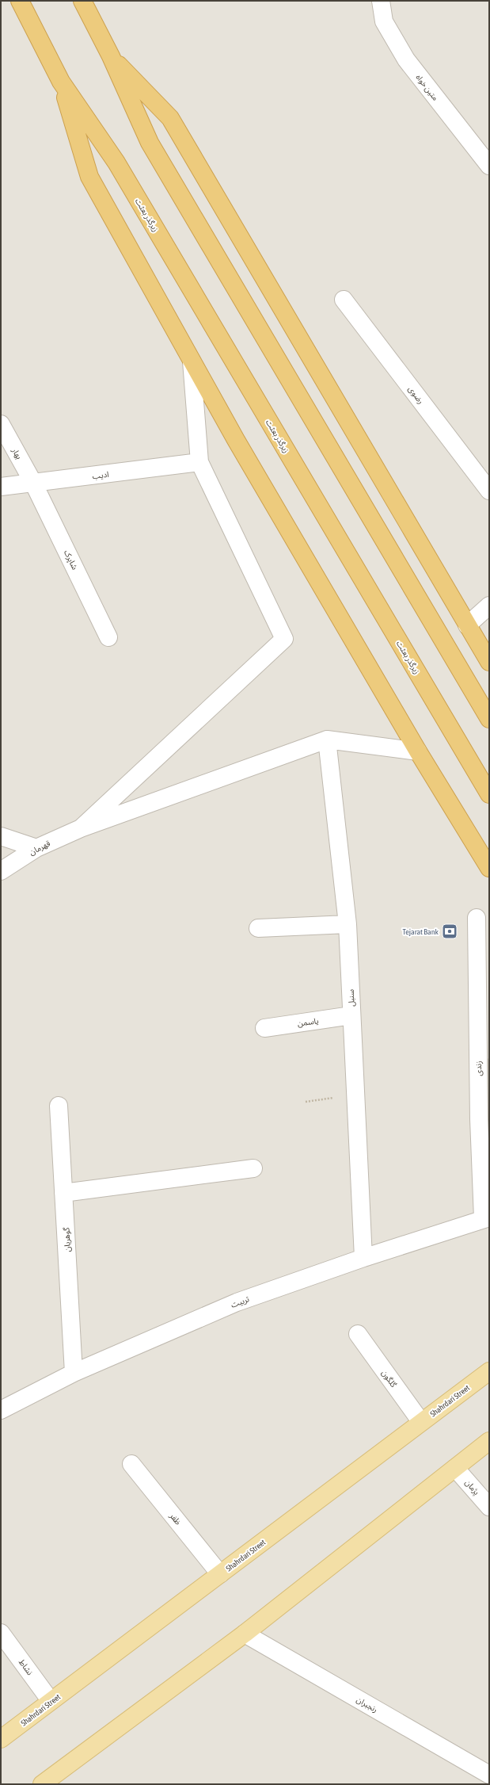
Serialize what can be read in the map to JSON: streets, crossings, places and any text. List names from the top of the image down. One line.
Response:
{"streets":{"highway":["زیرگذر بعثت"],"main road":["Shahrdari Street"],"street":["متین خواه","رضوی","بهار","ادیب","شاپرک","قهرمان","سنبل","یاسمن","زندی","گوهریان","تربیت","گلگون","پژمان","ظفر","نشاط","رنجبران"]},"crossings":[["بهار","ادیب"],["بهار","شاپرک"],["ادیب","شاپرک"],["قهرمان","سنبل"],["سنبل","یاسمن"],["سنبل","تربیت"],["زندی","تربیت"],["گوهریان","تربیت"],["گلگون","Shahrdari Street"],["Shahrdari Street","ظفر"],["Shahrdari Street","نشاط"]],"places":{"bank":["Tejarat Bank"]}}
